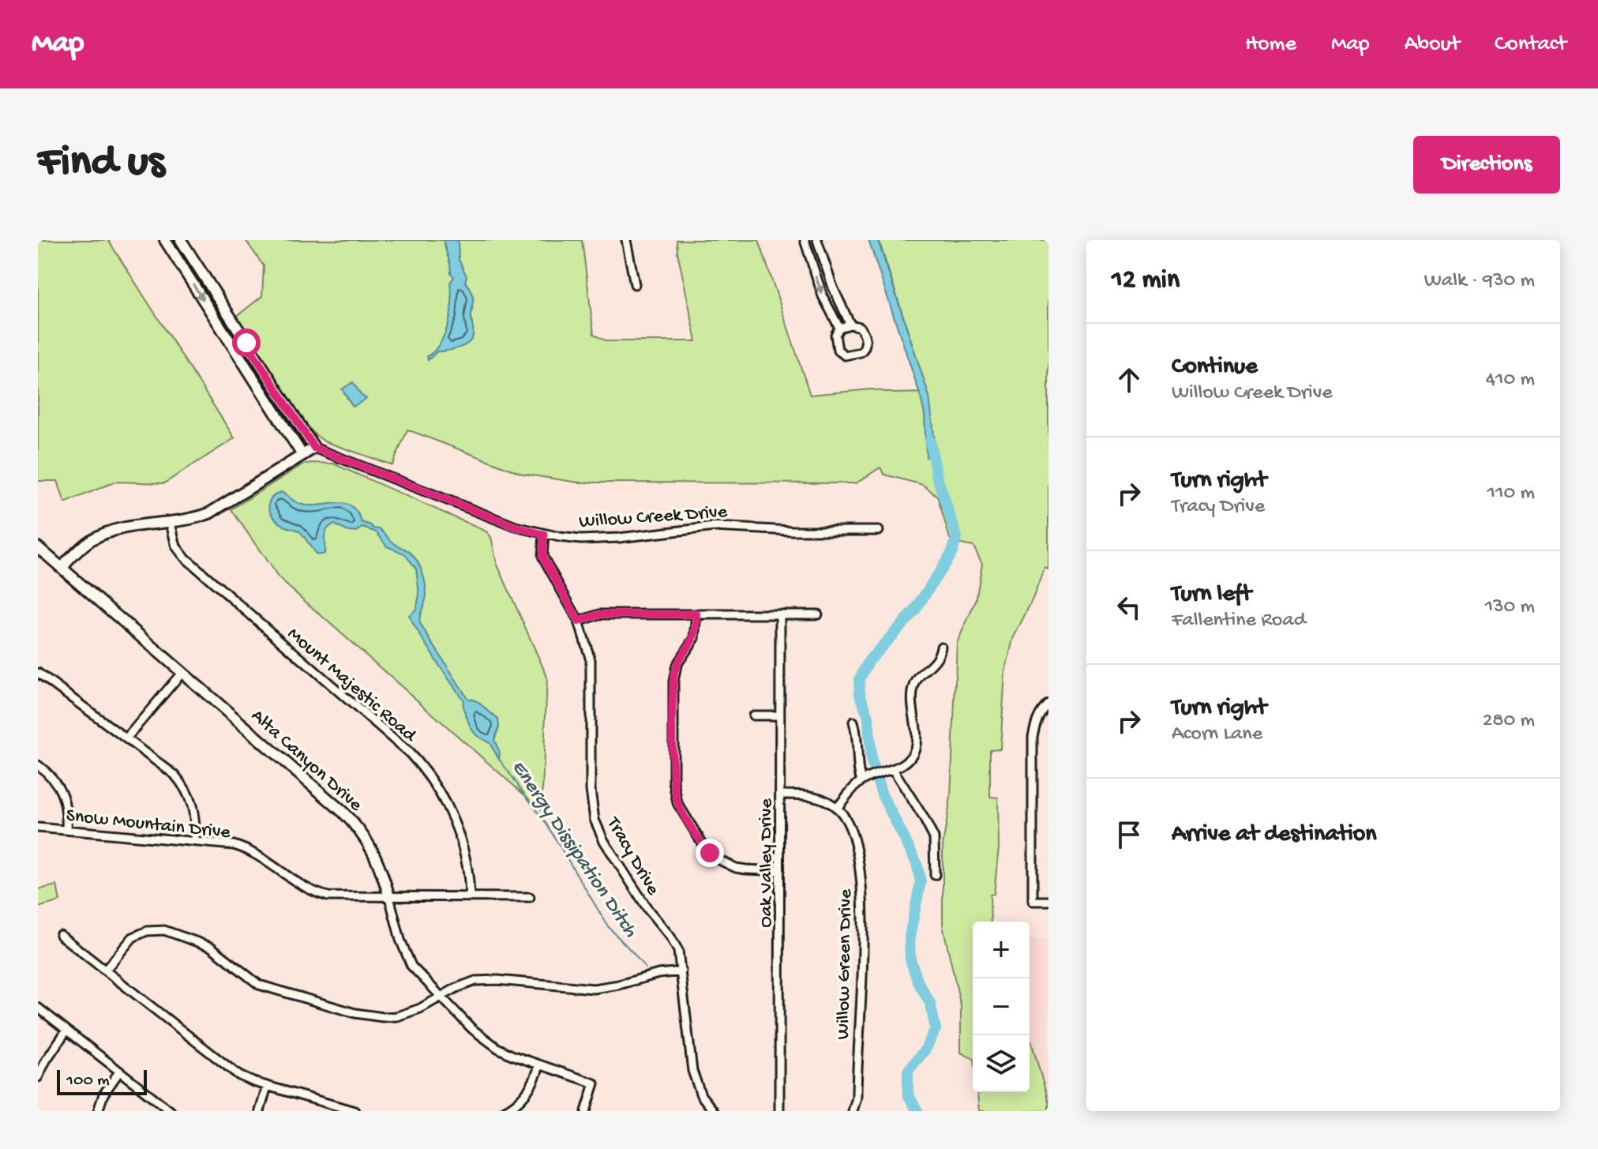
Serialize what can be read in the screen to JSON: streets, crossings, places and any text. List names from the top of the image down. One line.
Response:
{"streets":{"street":["Willow Creek Drive","Mount Majestic Road","Alta Canyon Drive","Snow Mountain Drive","Tracy Drive","Oak Valley Drive","Willow Green Drive"]},"crossings":[["Willow Creek Drive","Tracy Drive"],["Mount Majestic Road","Snow Mountain Drive"],["Alta Canyon Drive","Snow Mountain Drive"]],"water":["Energy Dissipation Ditch"],"scale_bar":"100 m","page":{"header":"Map","nav":["Home","Map","About","Contact"],"buttons":"Directions","title":"Find us","heading":["12 min","Walk · 930 m"],"list":[["Continue","Willow Creek Drive","410 m"],["Turn right","Tracy Drive","110 m"],["Turn left","Fallentine Road","130 m"],["Turn right","Acorn Lane","280 m"],"Arrive at destination"],"map_buttons":["+","−"],"scale":"100 m"}}
